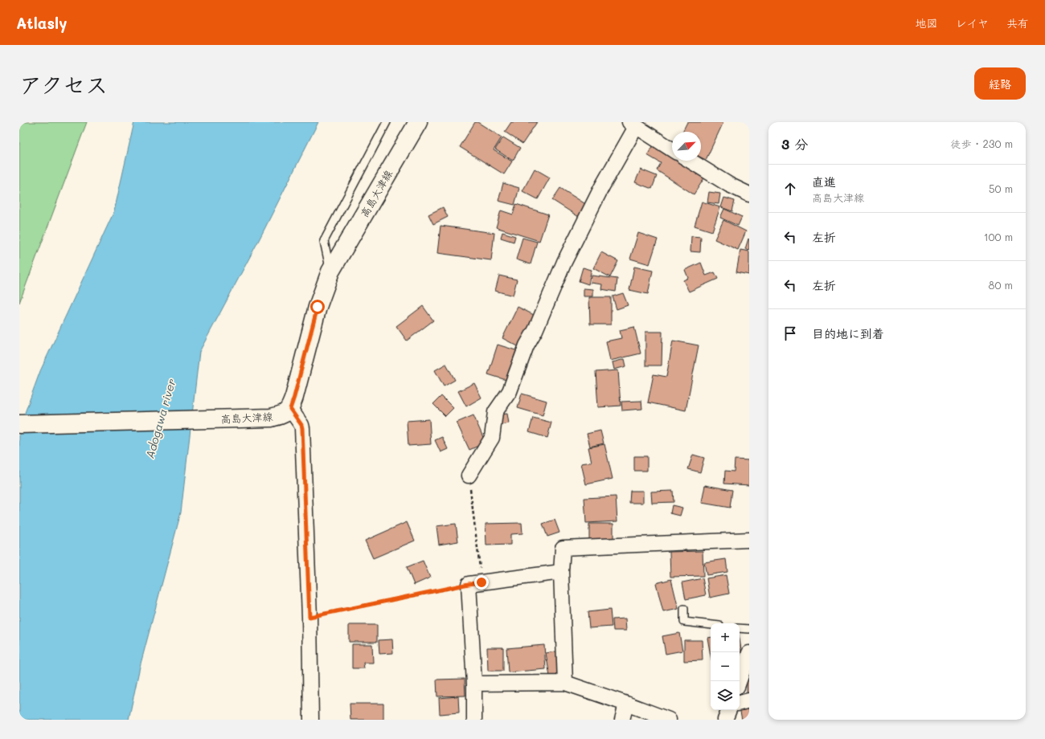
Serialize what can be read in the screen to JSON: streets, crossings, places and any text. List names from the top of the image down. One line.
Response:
{"streets":{"main road":["高島大津線"]},"water":["Adogawa river"],"north":"top right","page":{"header":"Atlasly","nav":["地図","レイヤ","共有"],"title":"アクセス","buttons":"経路","heading":["3 分","徒歩 · 230 m"],"list":[["直進","高島大津線","50 m"],["左折","100 m"],["左折","80 m"],"目的地に到着"],"map_buttons":["+","−"]}}
